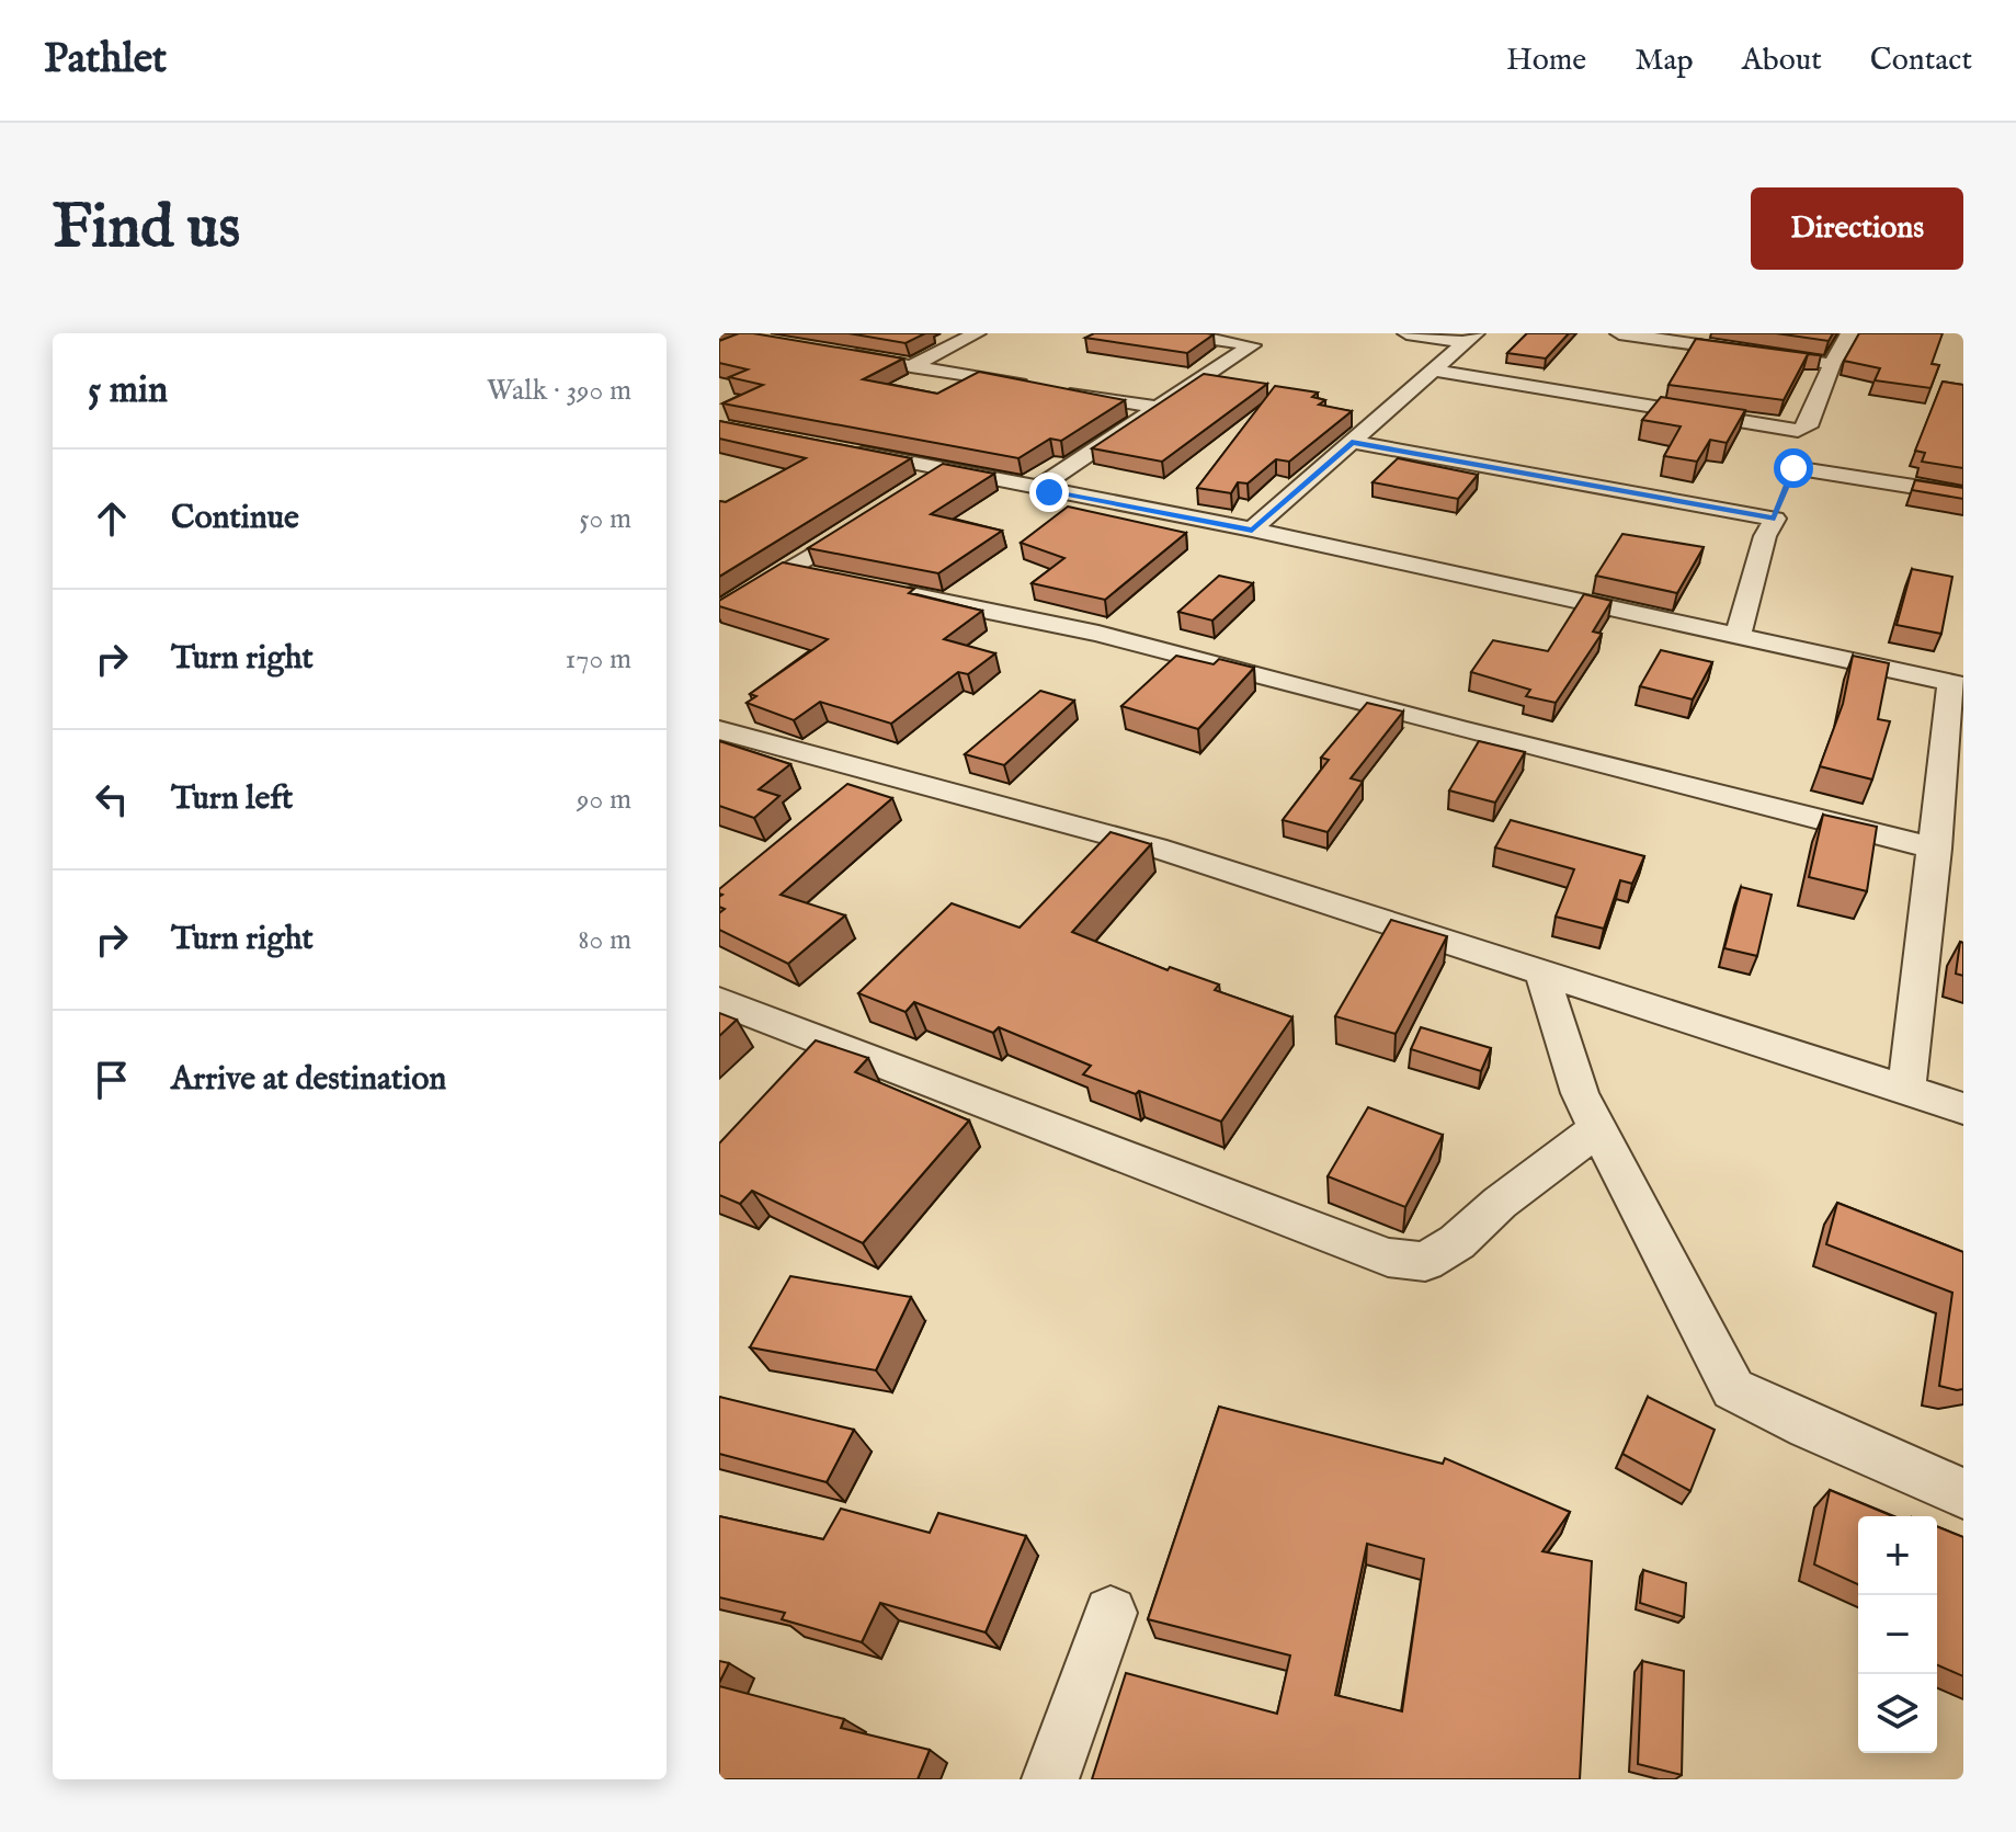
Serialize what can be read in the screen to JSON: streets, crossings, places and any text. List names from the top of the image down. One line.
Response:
{"page":{"header":"Pathlet","nav":["Home","Map","About","Contact"],"buttons":"Directions","title":"Find us","heading":["5 min","Walk · 390 m"],"list":[["Continue","50 m"],["Turn right","170 m"],["Turn left","90 m"],["Turn right","80 m"],"Arrive at destination"],"map_buttons":["+","−"]}}
